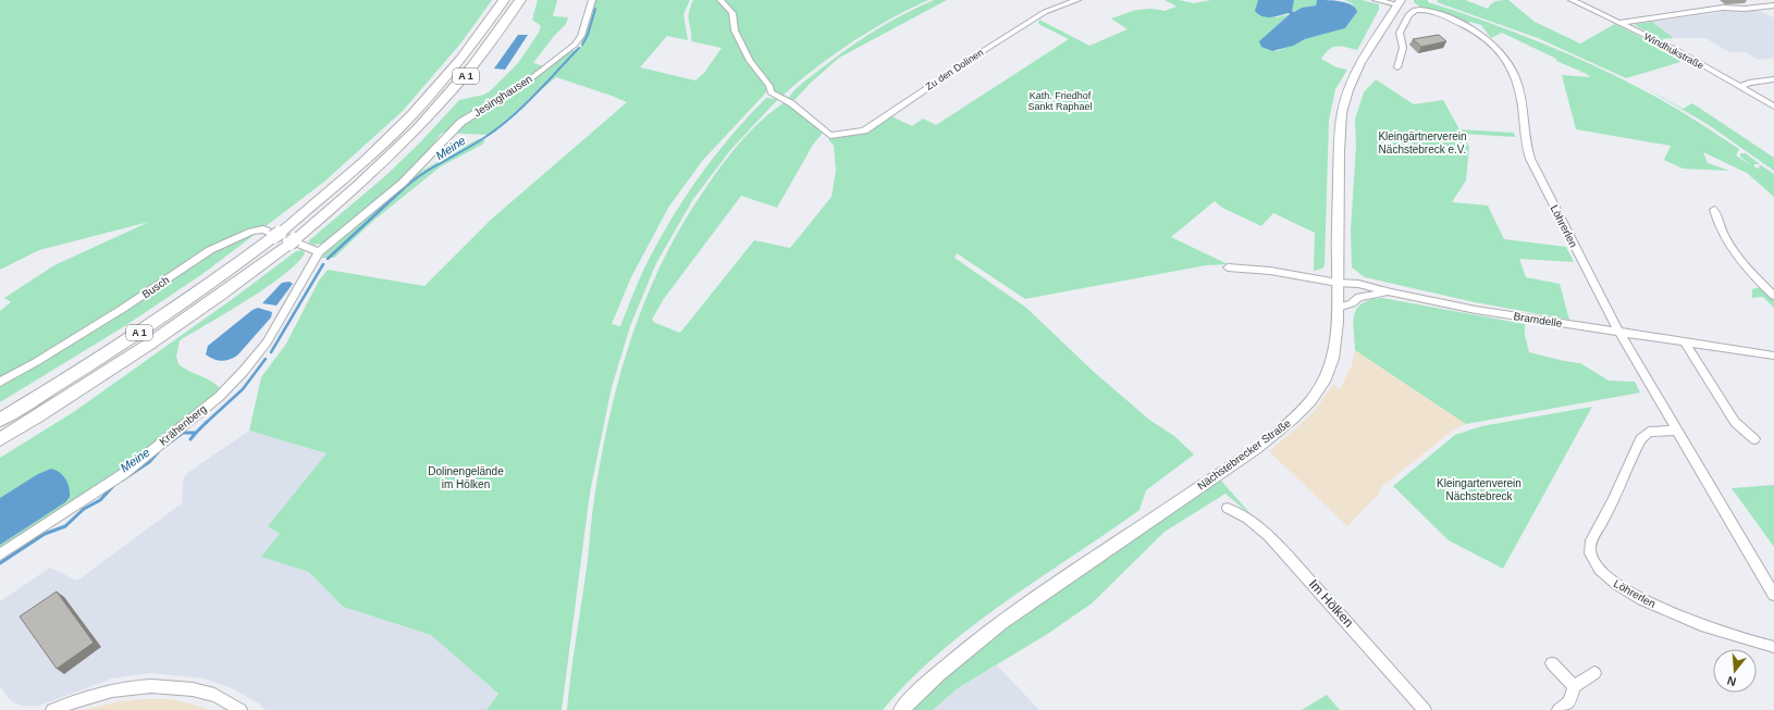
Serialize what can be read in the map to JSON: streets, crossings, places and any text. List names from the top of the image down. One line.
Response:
{"streets":{"highway":["A 1"],"main road":["Nächstebrecker Straße"],"street":["Windhukstraße","Zu den Dolinen","Jesinghausen","Löhrerlen","Busch","Bramdelle","Krähenberg","Im Hölken"]},"crossings":[["Jesinghausen","Busch"],["Jesinghausen","Krähenberg"],["Löhrerlen","Bramdelle"],["Busch","Krähenberg"],["Bramdelle","Nächstebrecker Straße"]],"water":["Meine"],"parks":["Kath. Friedhof Sankt Raphael","Kleingärtnerverein Nächstebreck e.V.","Dolinengelände im Hölken","Kleingartenverein Nächstebreck"],"north":"bottom"}
